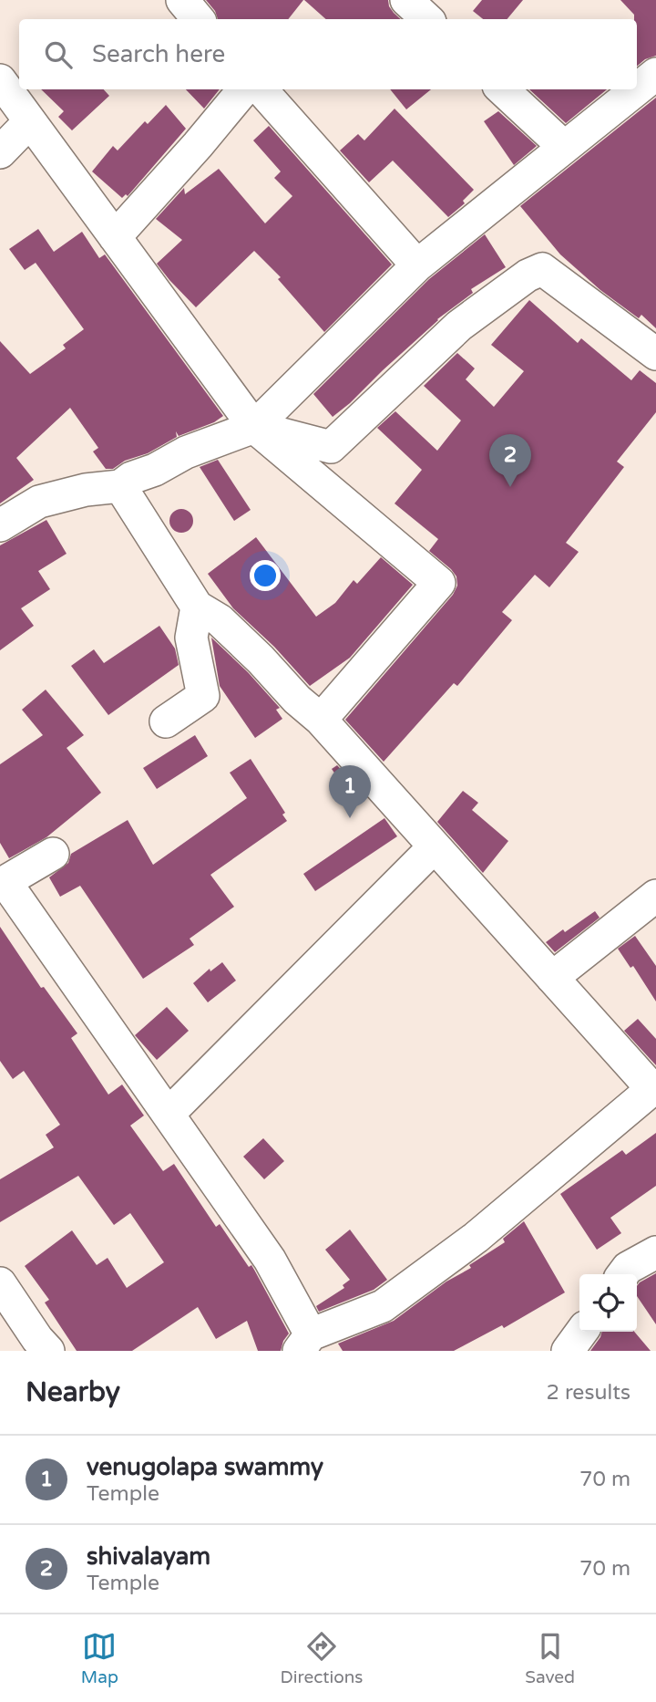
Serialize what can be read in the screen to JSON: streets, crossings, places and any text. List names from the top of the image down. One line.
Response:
{"page":{"search":"Search here","pins":["2","1"],"heading":["Nearby","2 results"],"list":[{"mark":"1","name":"venugolapa swammy","note":"Temple","value":"70 m"},{"mark":"2","name":"shivalayam","note":"Temple","value":"70 m"}],"nav":["Map","Directions","Saved"]}}
